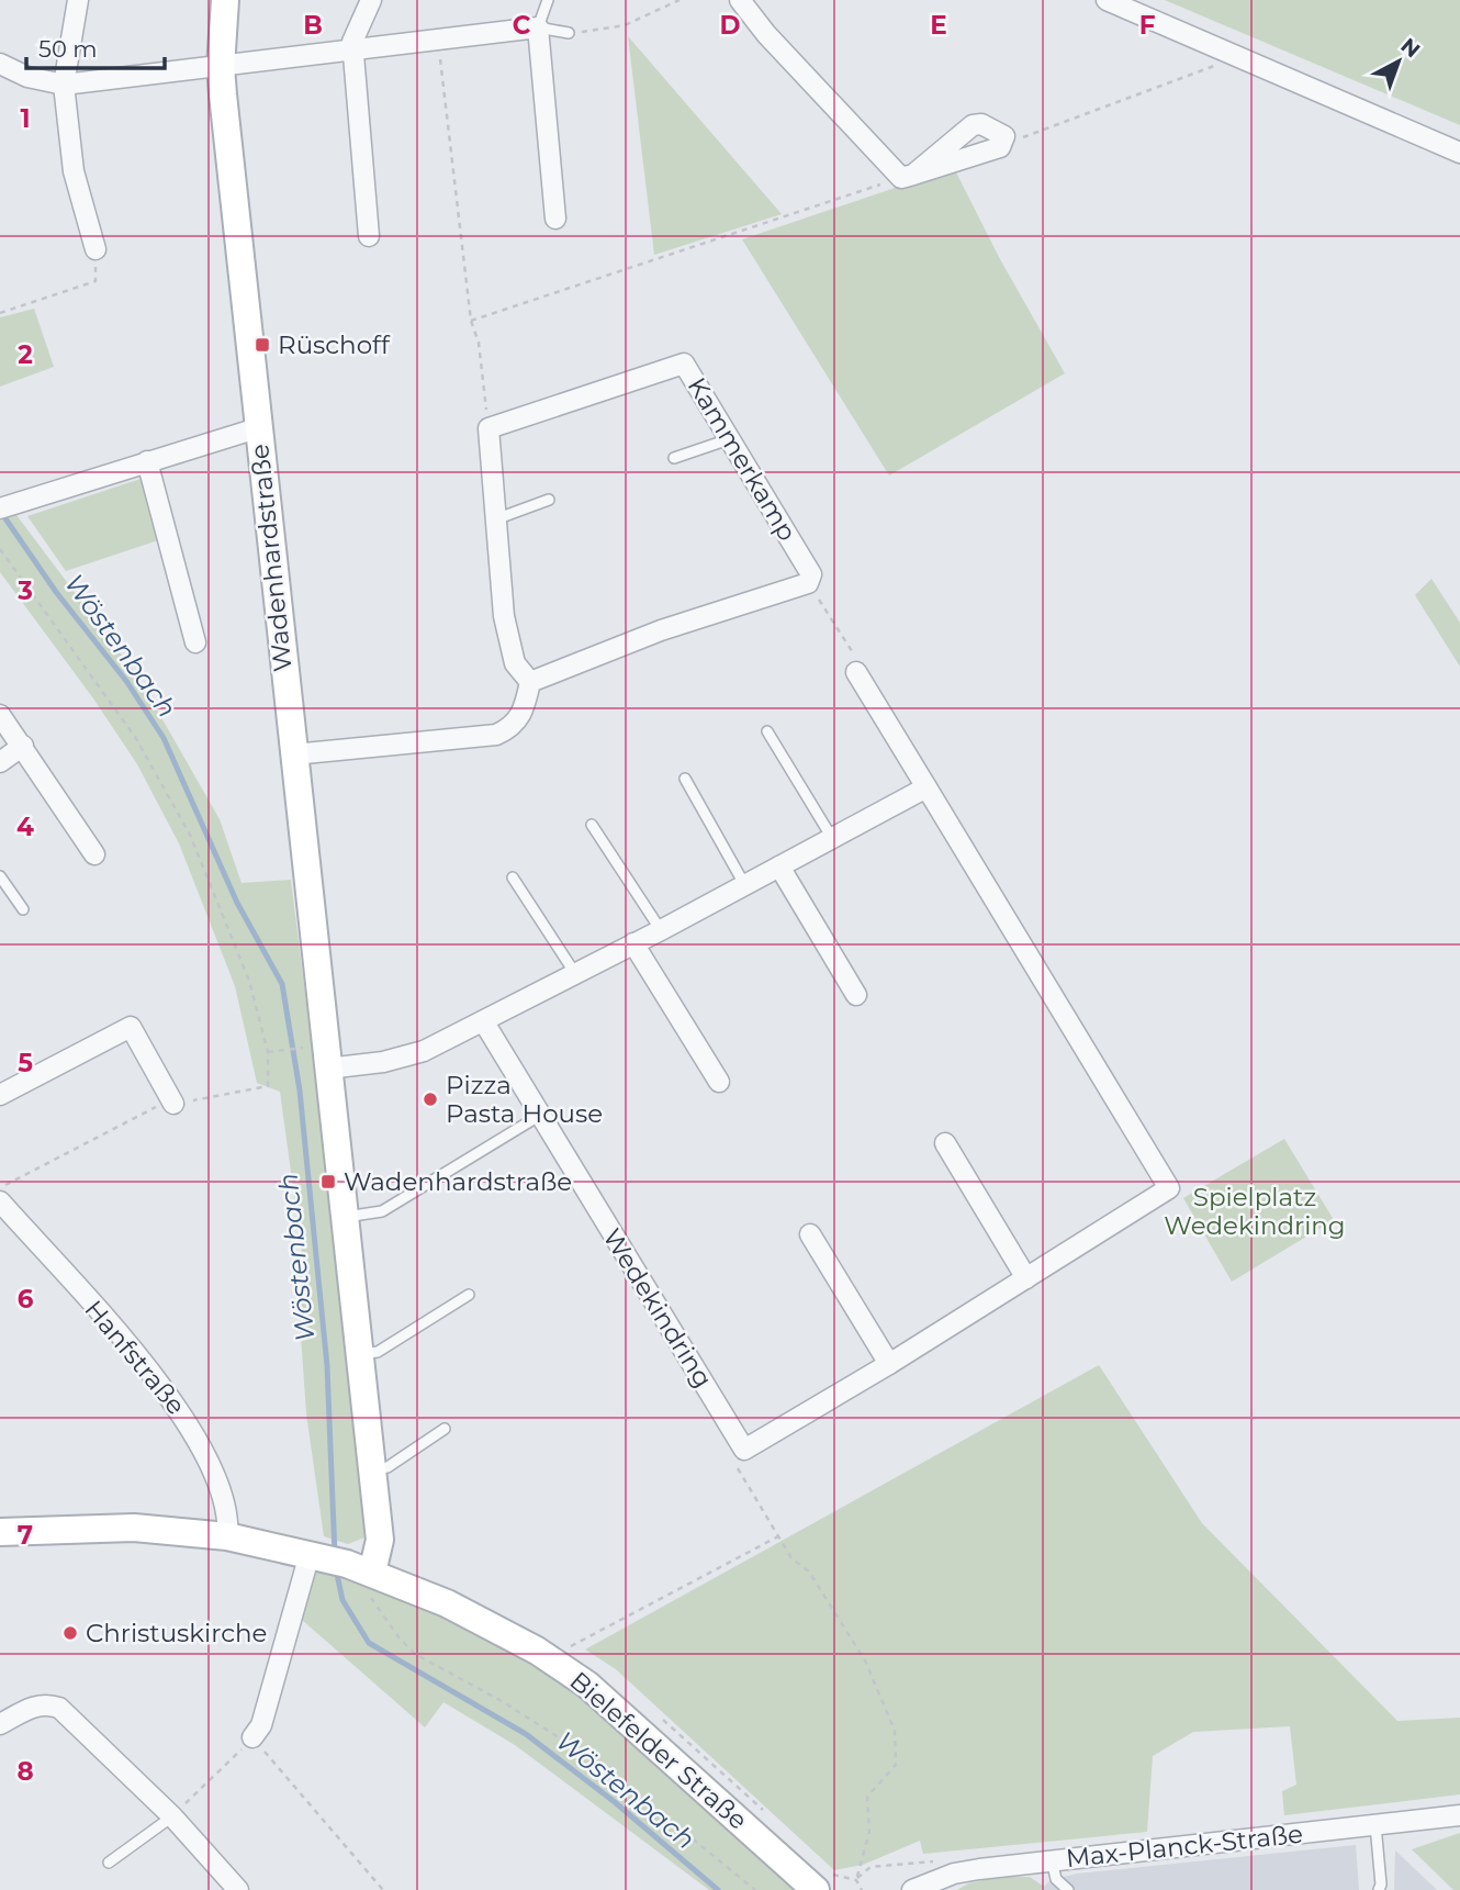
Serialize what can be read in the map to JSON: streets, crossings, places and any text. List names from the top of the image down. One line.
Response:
{"streets":{"street":["Kammerkamp","Wadenhardstraße","Wedekindring","Hanfstraße","Bielefelder Straße","Max-Planck-Straße"]},"crossings":[["Wadenhardstraße","Bielefelder Straße"],["Hanfstraße","Bielefelder Straße"]],"water":["Wöstenbach"],"parks":["Spielplatz Wedekindring"],"places":{"transit":["Rüschoff","Wadenhardstraße"],"other":["Pizza Pasta House","Christuskirche"]},"scale_bar":"50 m","north":"top right","grid":{"columns":["B","C","D","E","F"],"rows":["1","2","3","4","5","6","7","8"]}}
